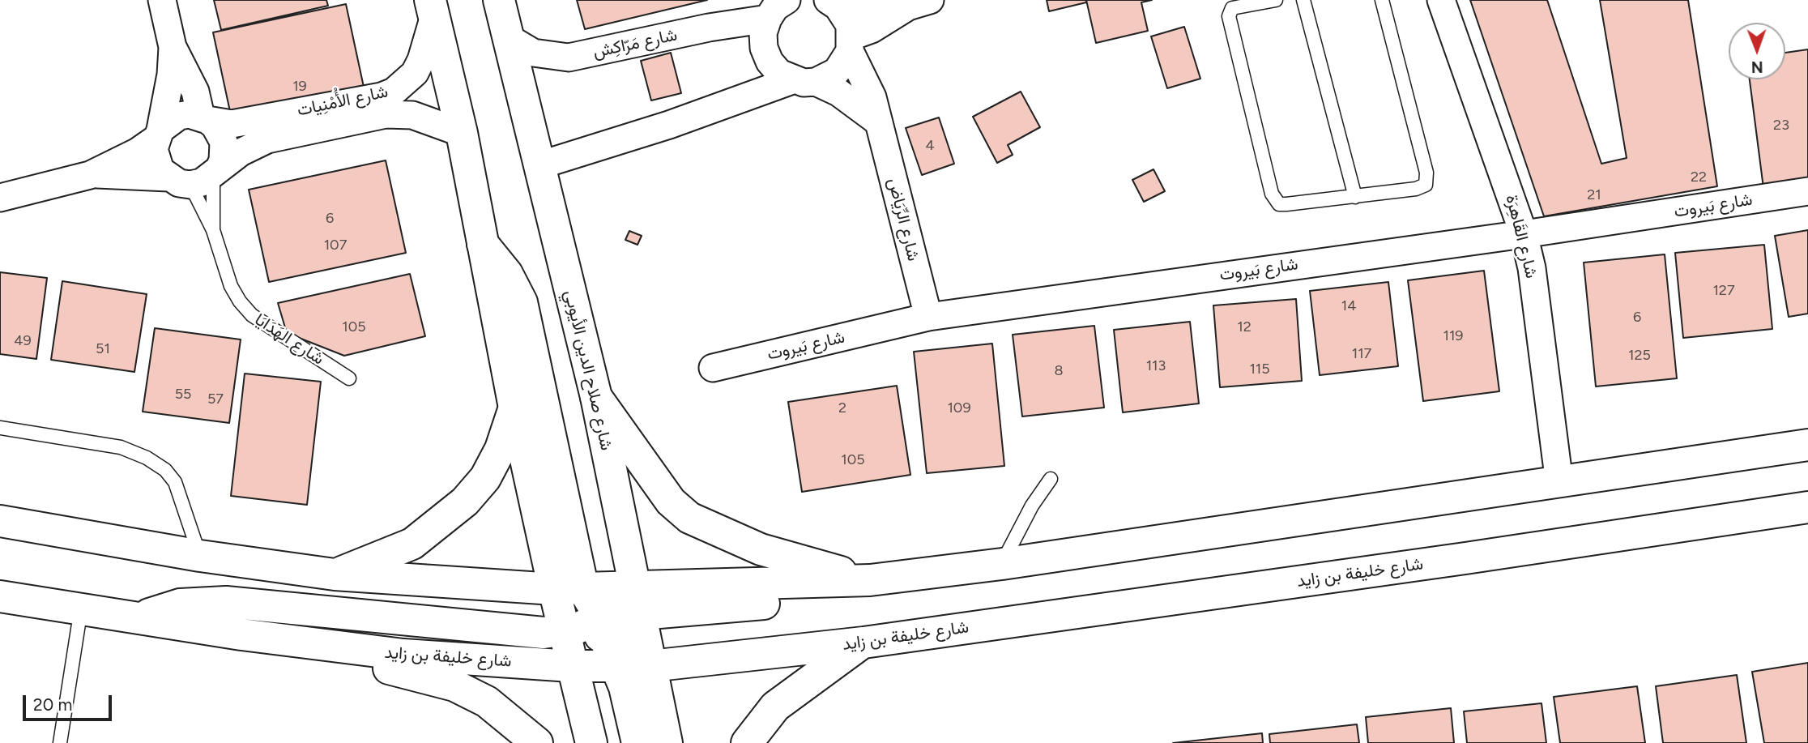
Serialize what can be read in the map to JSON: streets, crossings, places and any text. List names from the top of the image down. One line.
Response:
{"streets":{"main road":["شارع صلاح الدين الأيوبي","شارع خليفة بن زايد"],"street":["شارع مَرّاكِش","شارع الأُمْنِيات","شارع بَيروت","شارع الرِّيَاض","شارع القَاهِرَة"],"lane":["شارع الهَدَايَا"]},"crossings":[["شارع مَرّاكِش","شارع صلاح الدين الأيوبي"],["شارع الأُمْنِيات","شارع الهَدَايَا"],["شارع بَيروت","شارع الرِّيَاض"],["شارع بَيروت","شارع القَاهِرَة"],["شارع صلاح الدين الأيوبي","شارع خليفة بن زايد"]],"house_numbers":["19","23","4","22","21","6","107","127","14","6","105","12","119","49","51","117","125","113","115","8","55","57","2","109","105"],"scale_bar":"20 m","north":"bottom"}
